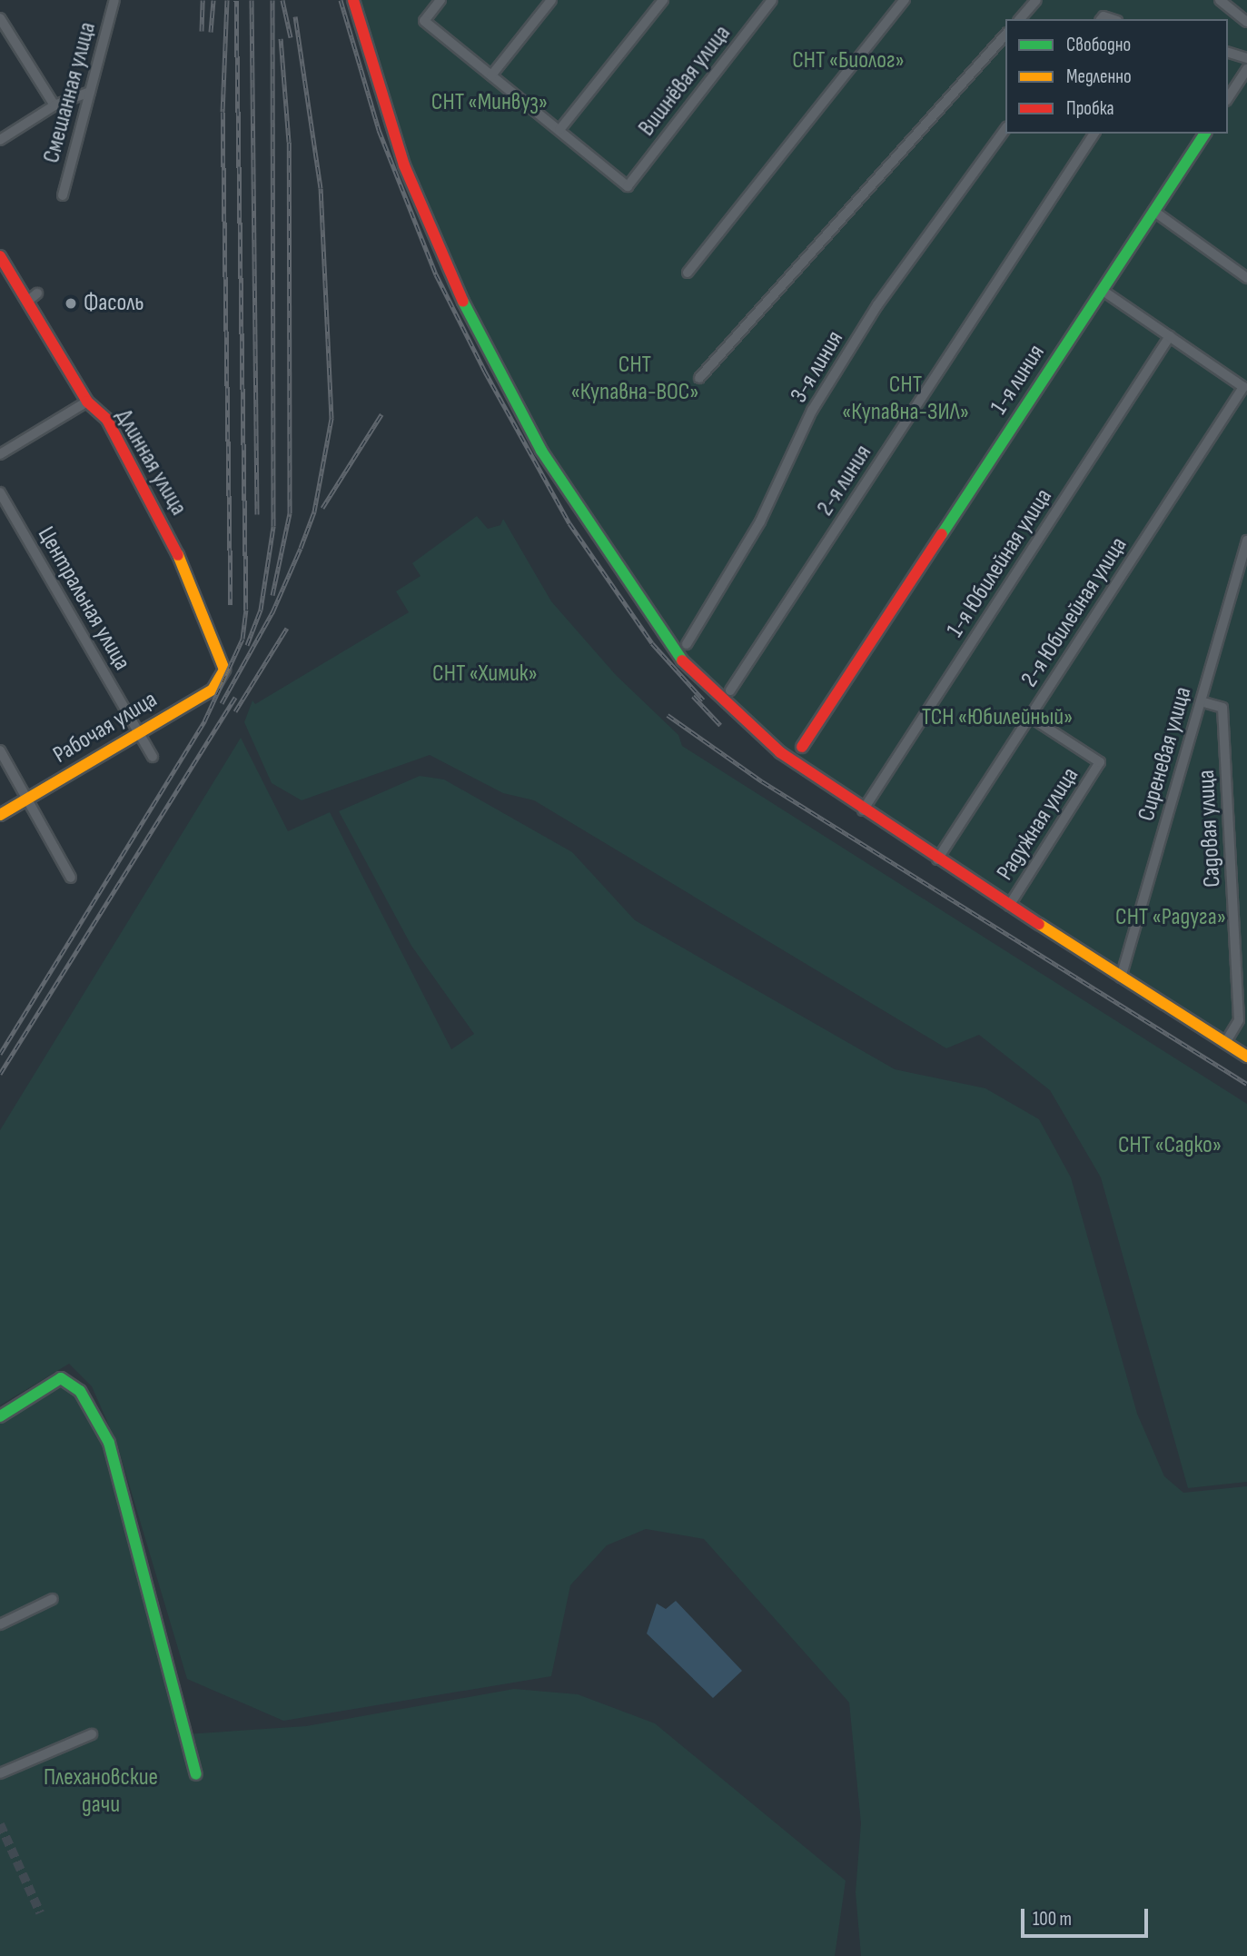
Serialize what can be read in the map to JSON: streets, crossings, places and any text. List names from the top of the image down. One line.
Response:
{"streets":{"street":["Вишнёвая улица","Смешанная улица","3-я линия","1-я линия","Длинная улица","2-я линия","1-я Юбилейная улица","Центральная улица","2-я Юбилейная улица","Рабочая улица","Сиреневая улица","Радужная улица","Садовая улица"]},"crossings":[["Длинная улица","Рабочая улица"],["1-я Юбилейная улица","2-я Юбилейная улица"],["Центральная улица","Рабочая улица"],["2-я Юбилейная улица","Радужная улица"],["Сиреневая улица","Садовая улица"]],"parks":["СНТ «Биолог»","СНТ «Минвуз»","СНТ «Купавна-ВОС»","СНТ «Купавна-ЗИЛ»","СНТ «Химик»","ТСН «Юбилейный»","СНТ «Радуга»","СНТ «Садко»","Плехановские дачи"],"places":["Фасоль"],"legend":["Свободно","Медленно","Пробка"],"scale_bar":"100 m"}
